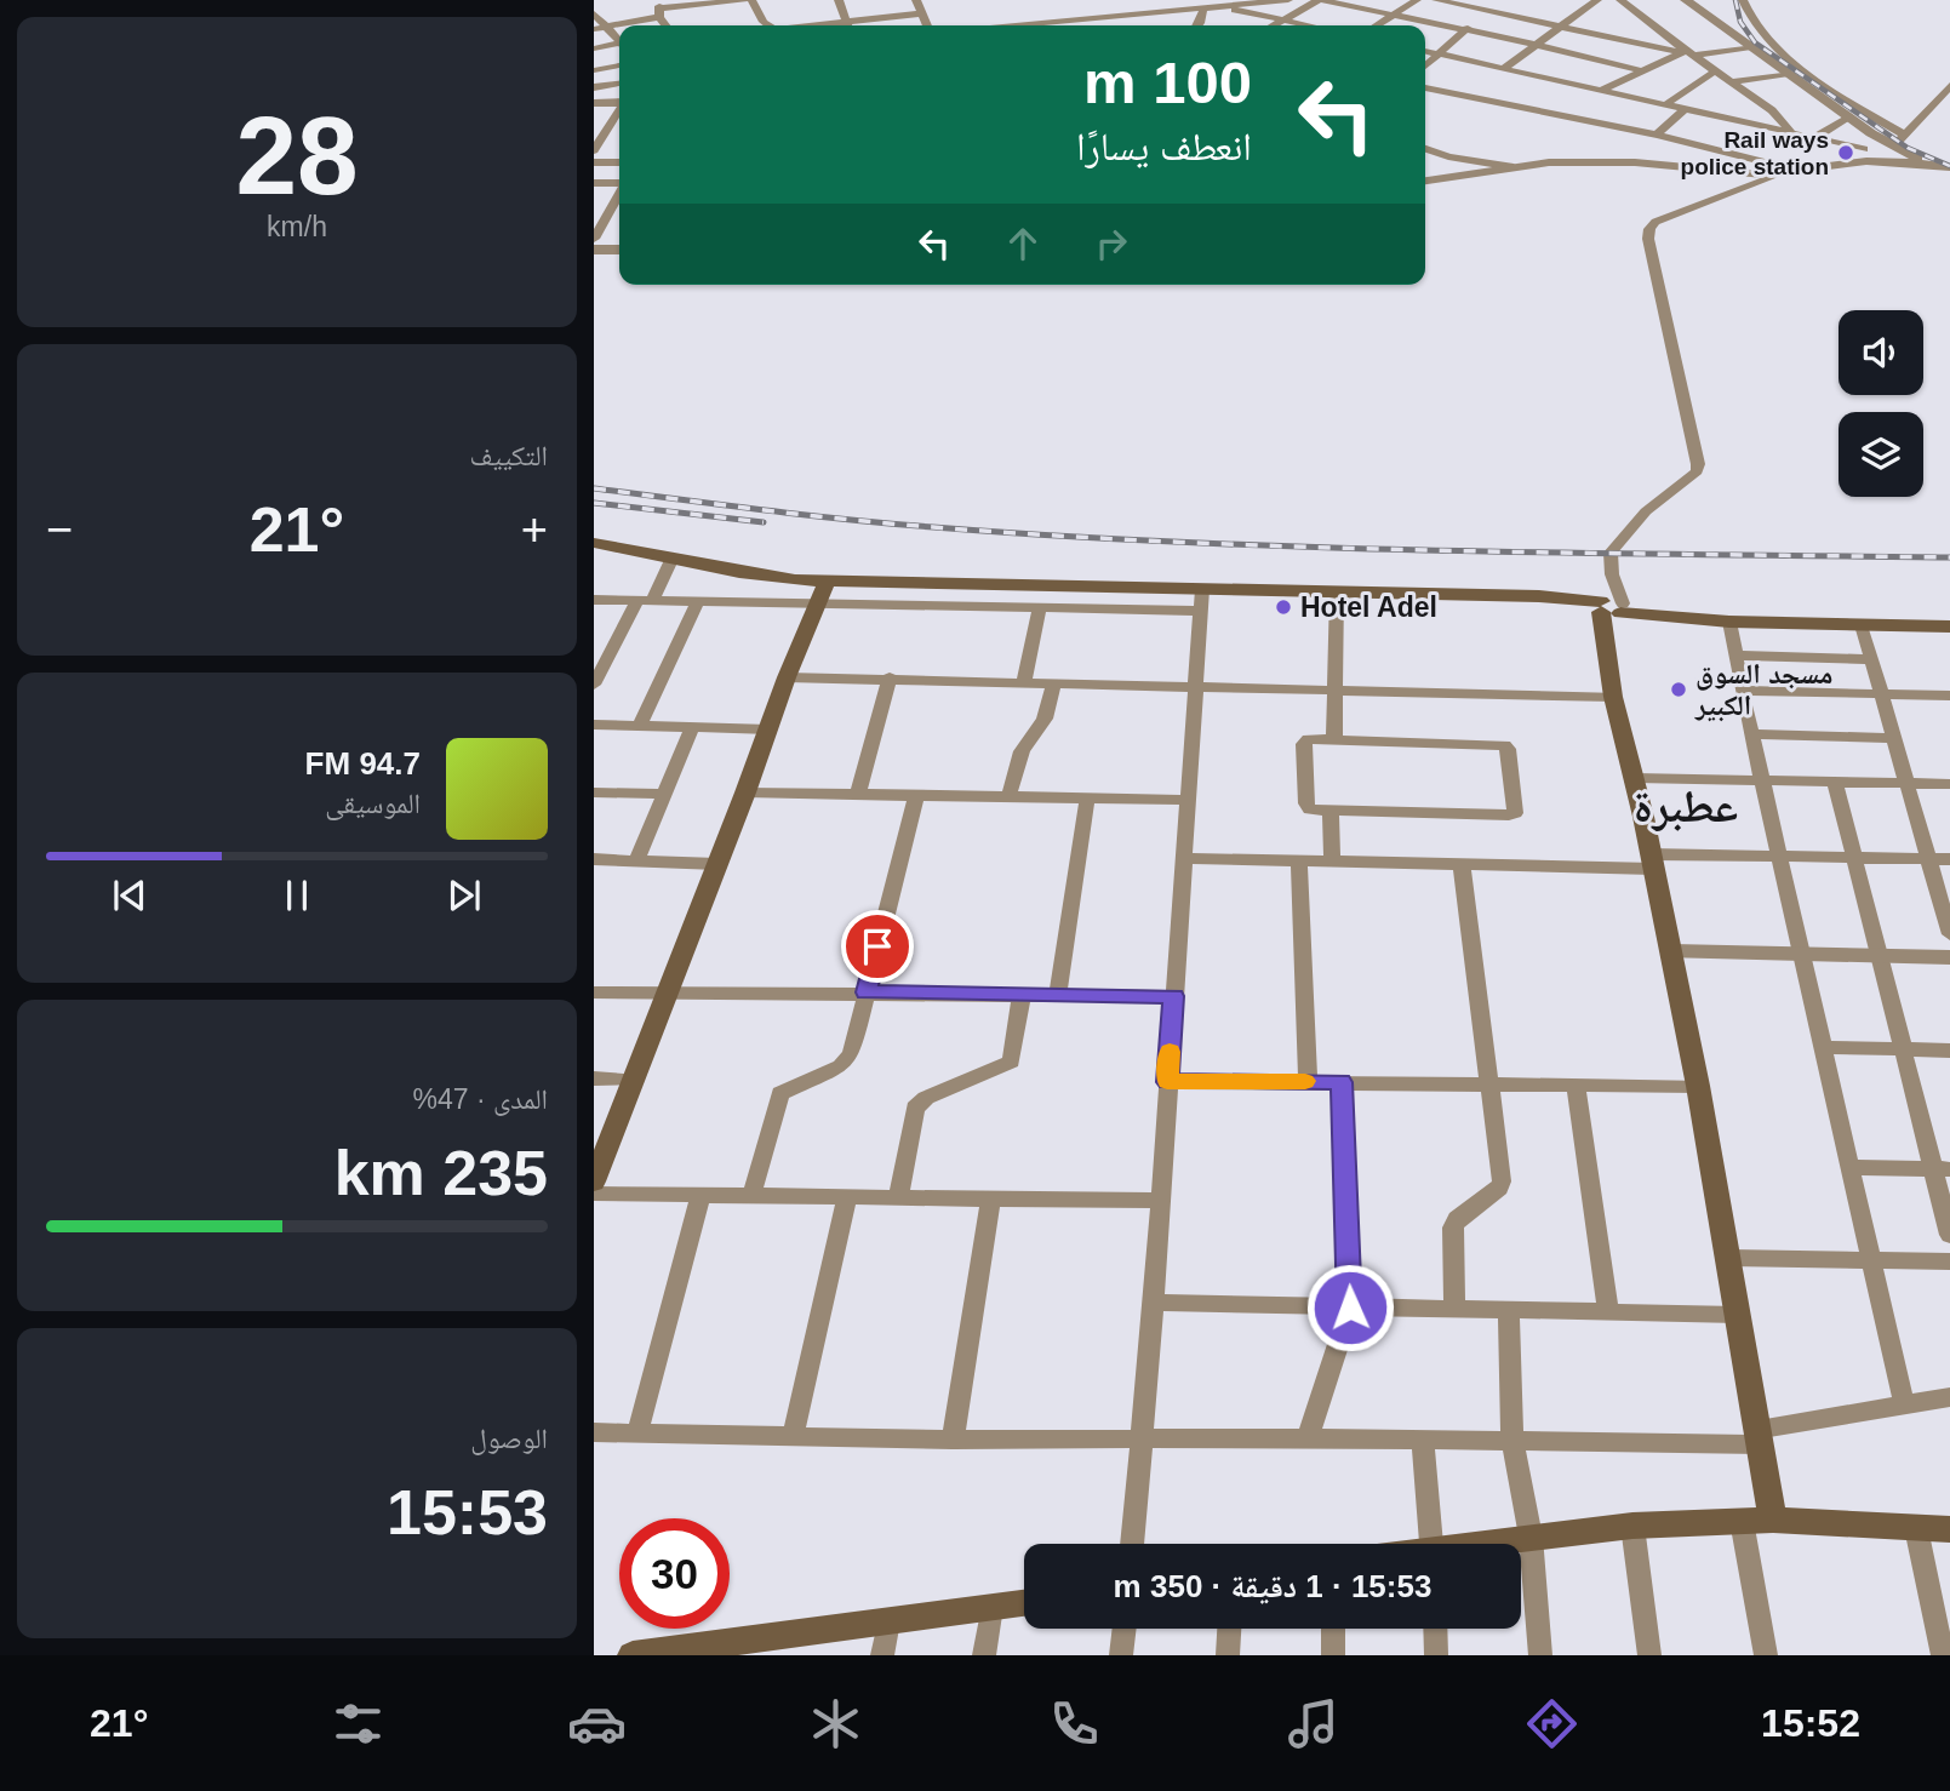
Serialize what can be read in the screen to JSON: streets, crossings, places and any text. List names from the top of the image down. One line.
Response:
{"districts":["عطبرة"],"places":["Rail ways police station","Hotel Adel","مسجد السوق الكبير"],"page":{"tile":[["28","km/h"],"التكييف",["المدى · 47%","235 km"],["الوصول","15:53"]],"turn":["100 m","انعطف يسارًا"],"heat":["−","21°","+"],"song":["94.7 FM","الموسيقى"],"limit":"30","trip":"15:53 · 1 دقيقة · 350 m","tabs":["15:52","21°"]}}
